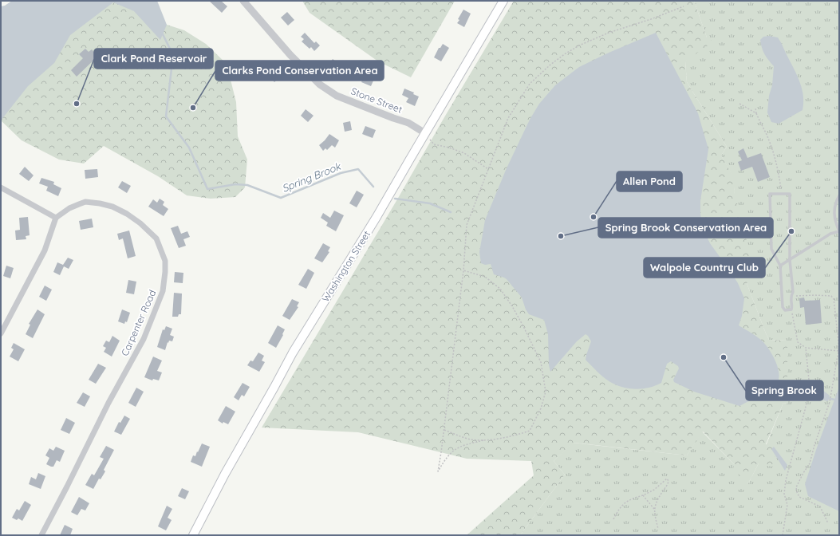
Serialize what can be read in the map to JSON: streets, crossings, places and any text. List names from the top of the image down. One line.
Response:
{"streets":{"main road":["Washington Street"],"street":["Stone Street","Carpenter Road"]},"crossings":[["Stone Street","Washington Street"]],"water":["Spring Brook"],"places":["Clark Pond Reservoir","Clarks Pond Conservation Area","Allen Pond","Walpole Country Club","Spring Brook Conservation Area","Spring Brook"]}
